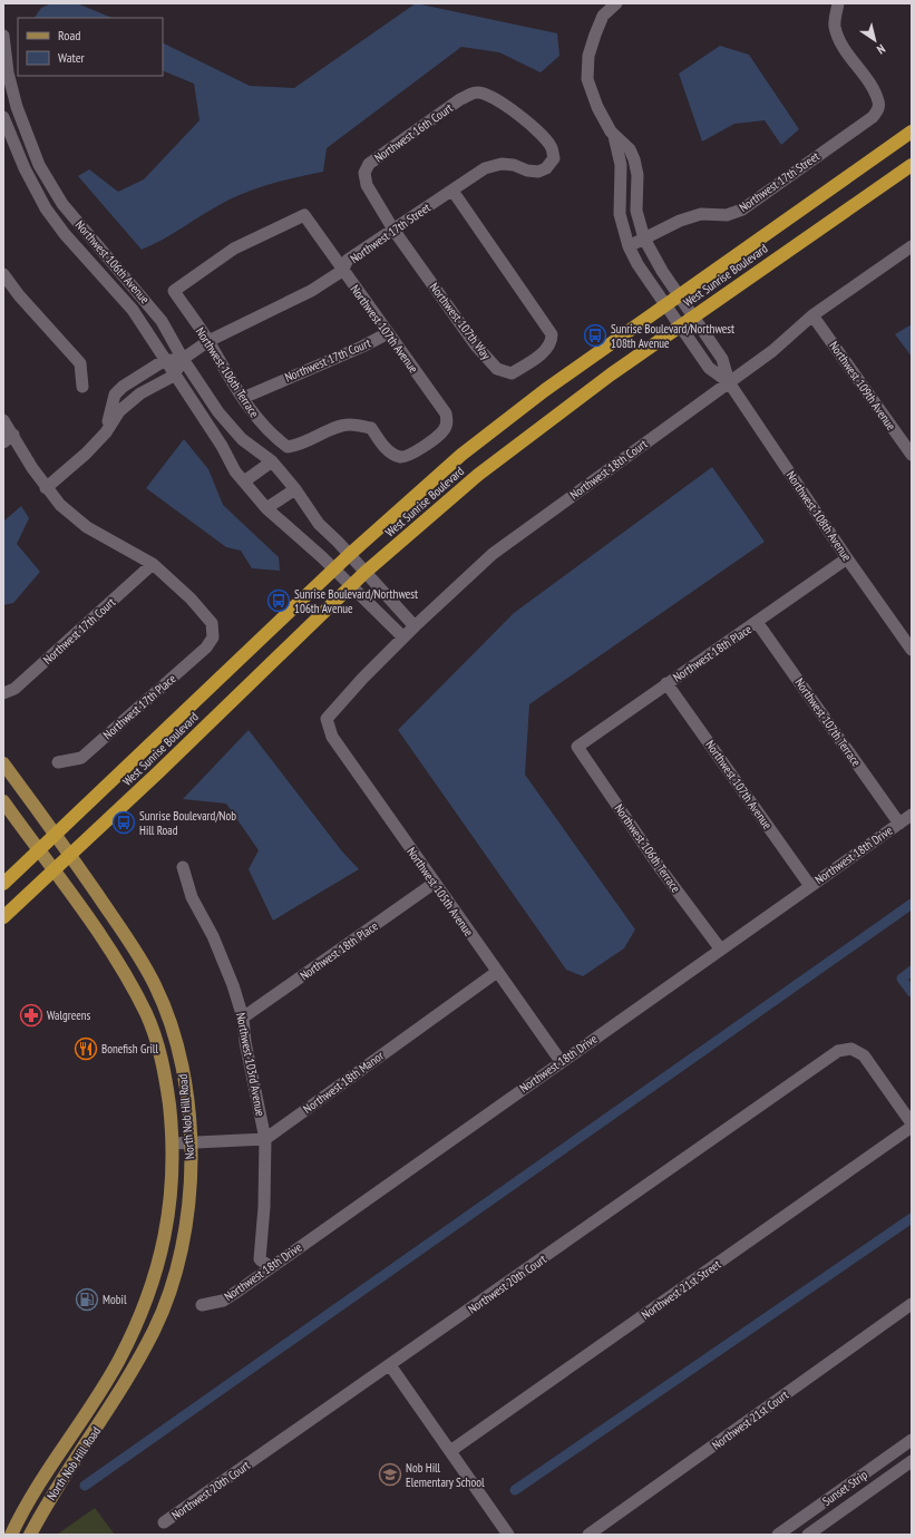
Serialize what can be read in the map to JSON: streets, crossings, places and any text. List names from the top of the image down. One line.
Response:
{"streets":{"highway":["West Sunrise Boulevard"],"main road":["North Nob Hill Road"],"street":["Northwest 16th Court","Northwest 17th Street","Northwest 106th Avenue","Northwest 107th Way","Northwest 107th Avenue","Northwest 17th Court","Northwest 106th Terrace","Northwest 109th Avenue","Northwest 18th Court","Northwest 108th Avenue","Northwest 18th Place","Northwest 17th Place","Northwest 107th Terrace","Northwest 18th Drive","Northwest 105th Avenue","Northwest 103rd Avenue","Northwest 18th Manor","Northwest 20th Court","Northwest 21st Street","Northwest 21st Court","Sunset Strip"]},"crossings":[["Northwest 16th Court","Northwest 17th Street"],["Northwest 16th Court","Northwest 107th Way"],["Northwest 17th Street","Northwest 106th Avenue"],["Northwest 17th Street","Northwest 107th Way"],["Northwest 17th Street","Northwest 107th Avenue"],["Northwest 17th Street","Northwest 106th Terrace"],["Northwest 17th Street","Northwest 108th Avenue"],["Northwest 106th Avenue","West Sunrise Boulevard"],["Northwest 106th Avenue","Northwest 18th Court"],["West Sunrise Boulevard","Northwest 108th Avenue"],["West Sunrise Boulevard","North Nob Hill Road"],["Northwest 107th Avenue","Northwest 17th Court"],["Northwest 107th Avenue","Northwest 106th Terrace"],["Northwest 107th Avenue","Northwest 18th Place"],["Northwest 107th Avenue","Northwest 18th Drive"],["Northwest 17th Court","Northwest 106th Terrace"],["Northwest 17th Court","Northwest 17th Place"],["Northwest 106th Terrace","Northwest 18th Place"],["Northwest 106th Terrace","Northwest 18th Drive"],["Northwest 109th Avenue","Northwest 18th Court"],["Northwest 18th Court","Northwest 108th Avenue"],["Northwest 18th Court","Northwest 105th Avenue"],["Northwest 108th Avenue","Northwest 18th Place"],["Northwest 18th Place","Northwest 107th Terrace"],["Northwest 18th Place","Northwest 105th Avenue"],["Northwest 18th Place","Northwest 103rd Avenue"],["Northwest 107th Terrace","Northwest 18th Drive"],["Northwest 18th Drive","Northwest 105th Avenue"],["Northwest 18th Drive","Northwest 103rd Avenue"],["Northwest 105th Avenue","Northwest 18th Manor"],["Northwest 103rd Avenue","Northwest 18th Manor"],["Northwest 20th Court","Northwest 21st Street"]],"places":{"bus stop":["Sunrise Boulevard/Northwest 108th Avenue","Sunrise Boulevard/Northwest 106th Avenue","Sunrise Boulevard/Nob Hill Road"],"pharmacy":["Walgreens"],"restaurant":["Bonefish Grill"],"fuel station":["Mobil"],"school or university":["Nob Hill Elementary School"]},"legend":["Road","Water"],"north":"bottom right"}
